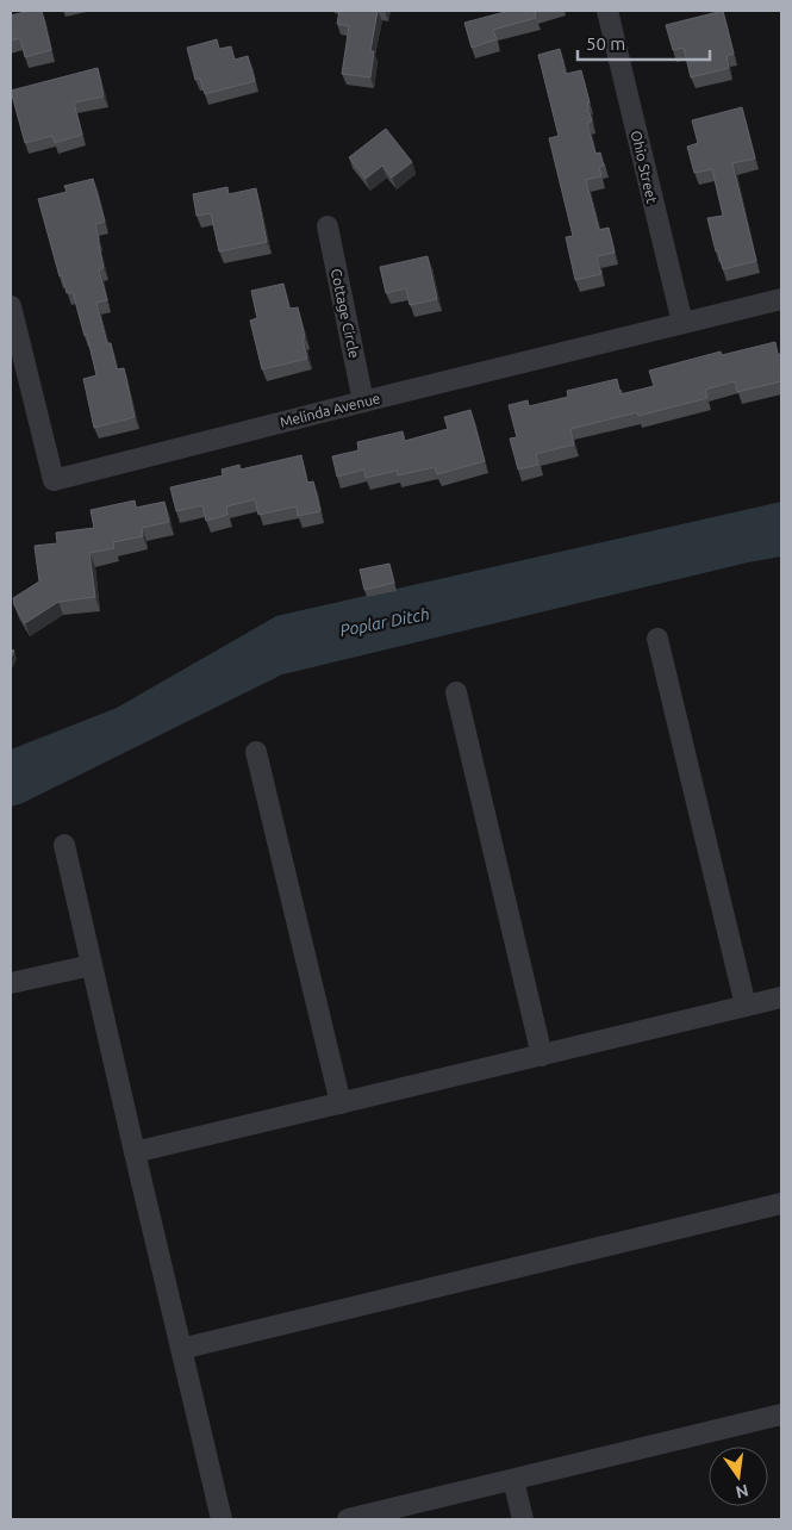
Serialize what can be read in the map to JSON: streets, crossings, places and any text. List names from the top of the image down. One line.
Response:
{"streets":{"street":["Ohio Street","Cottage Circle","Melinda Avenue"]},"crossings":[["Ohio Street","Melinda Avenue"],["Cottage Circle","Melinda Avenue"]],"water":["Poplar Ditch"],"scale_bar":"50 m","north":"bottom"}
